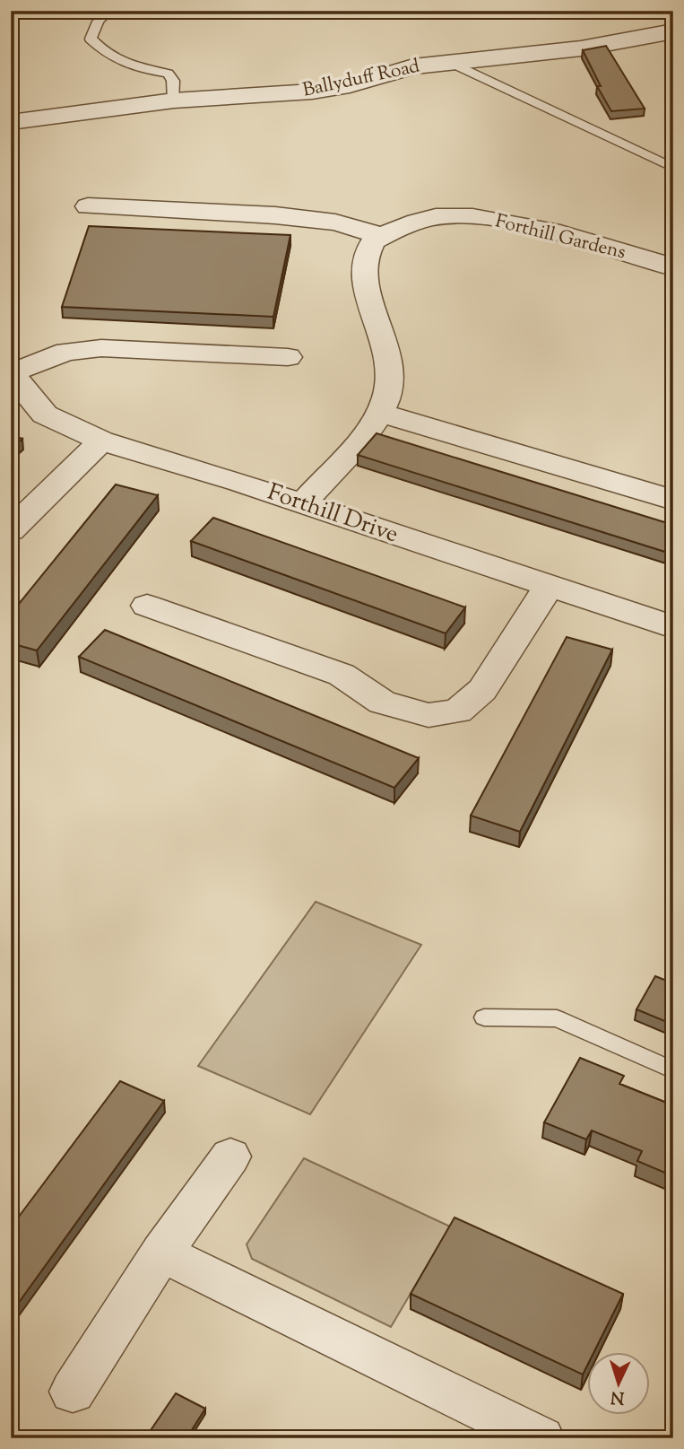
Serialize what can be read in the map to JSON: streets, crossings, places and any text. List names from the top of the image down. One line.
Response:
{"streets":{"street":["Ballyduff Road","Forthill Gardens","Forthill Drive"]},"crossings":[["Forthill Gardens","Forthill Drive"]],"north":"bottom"}
